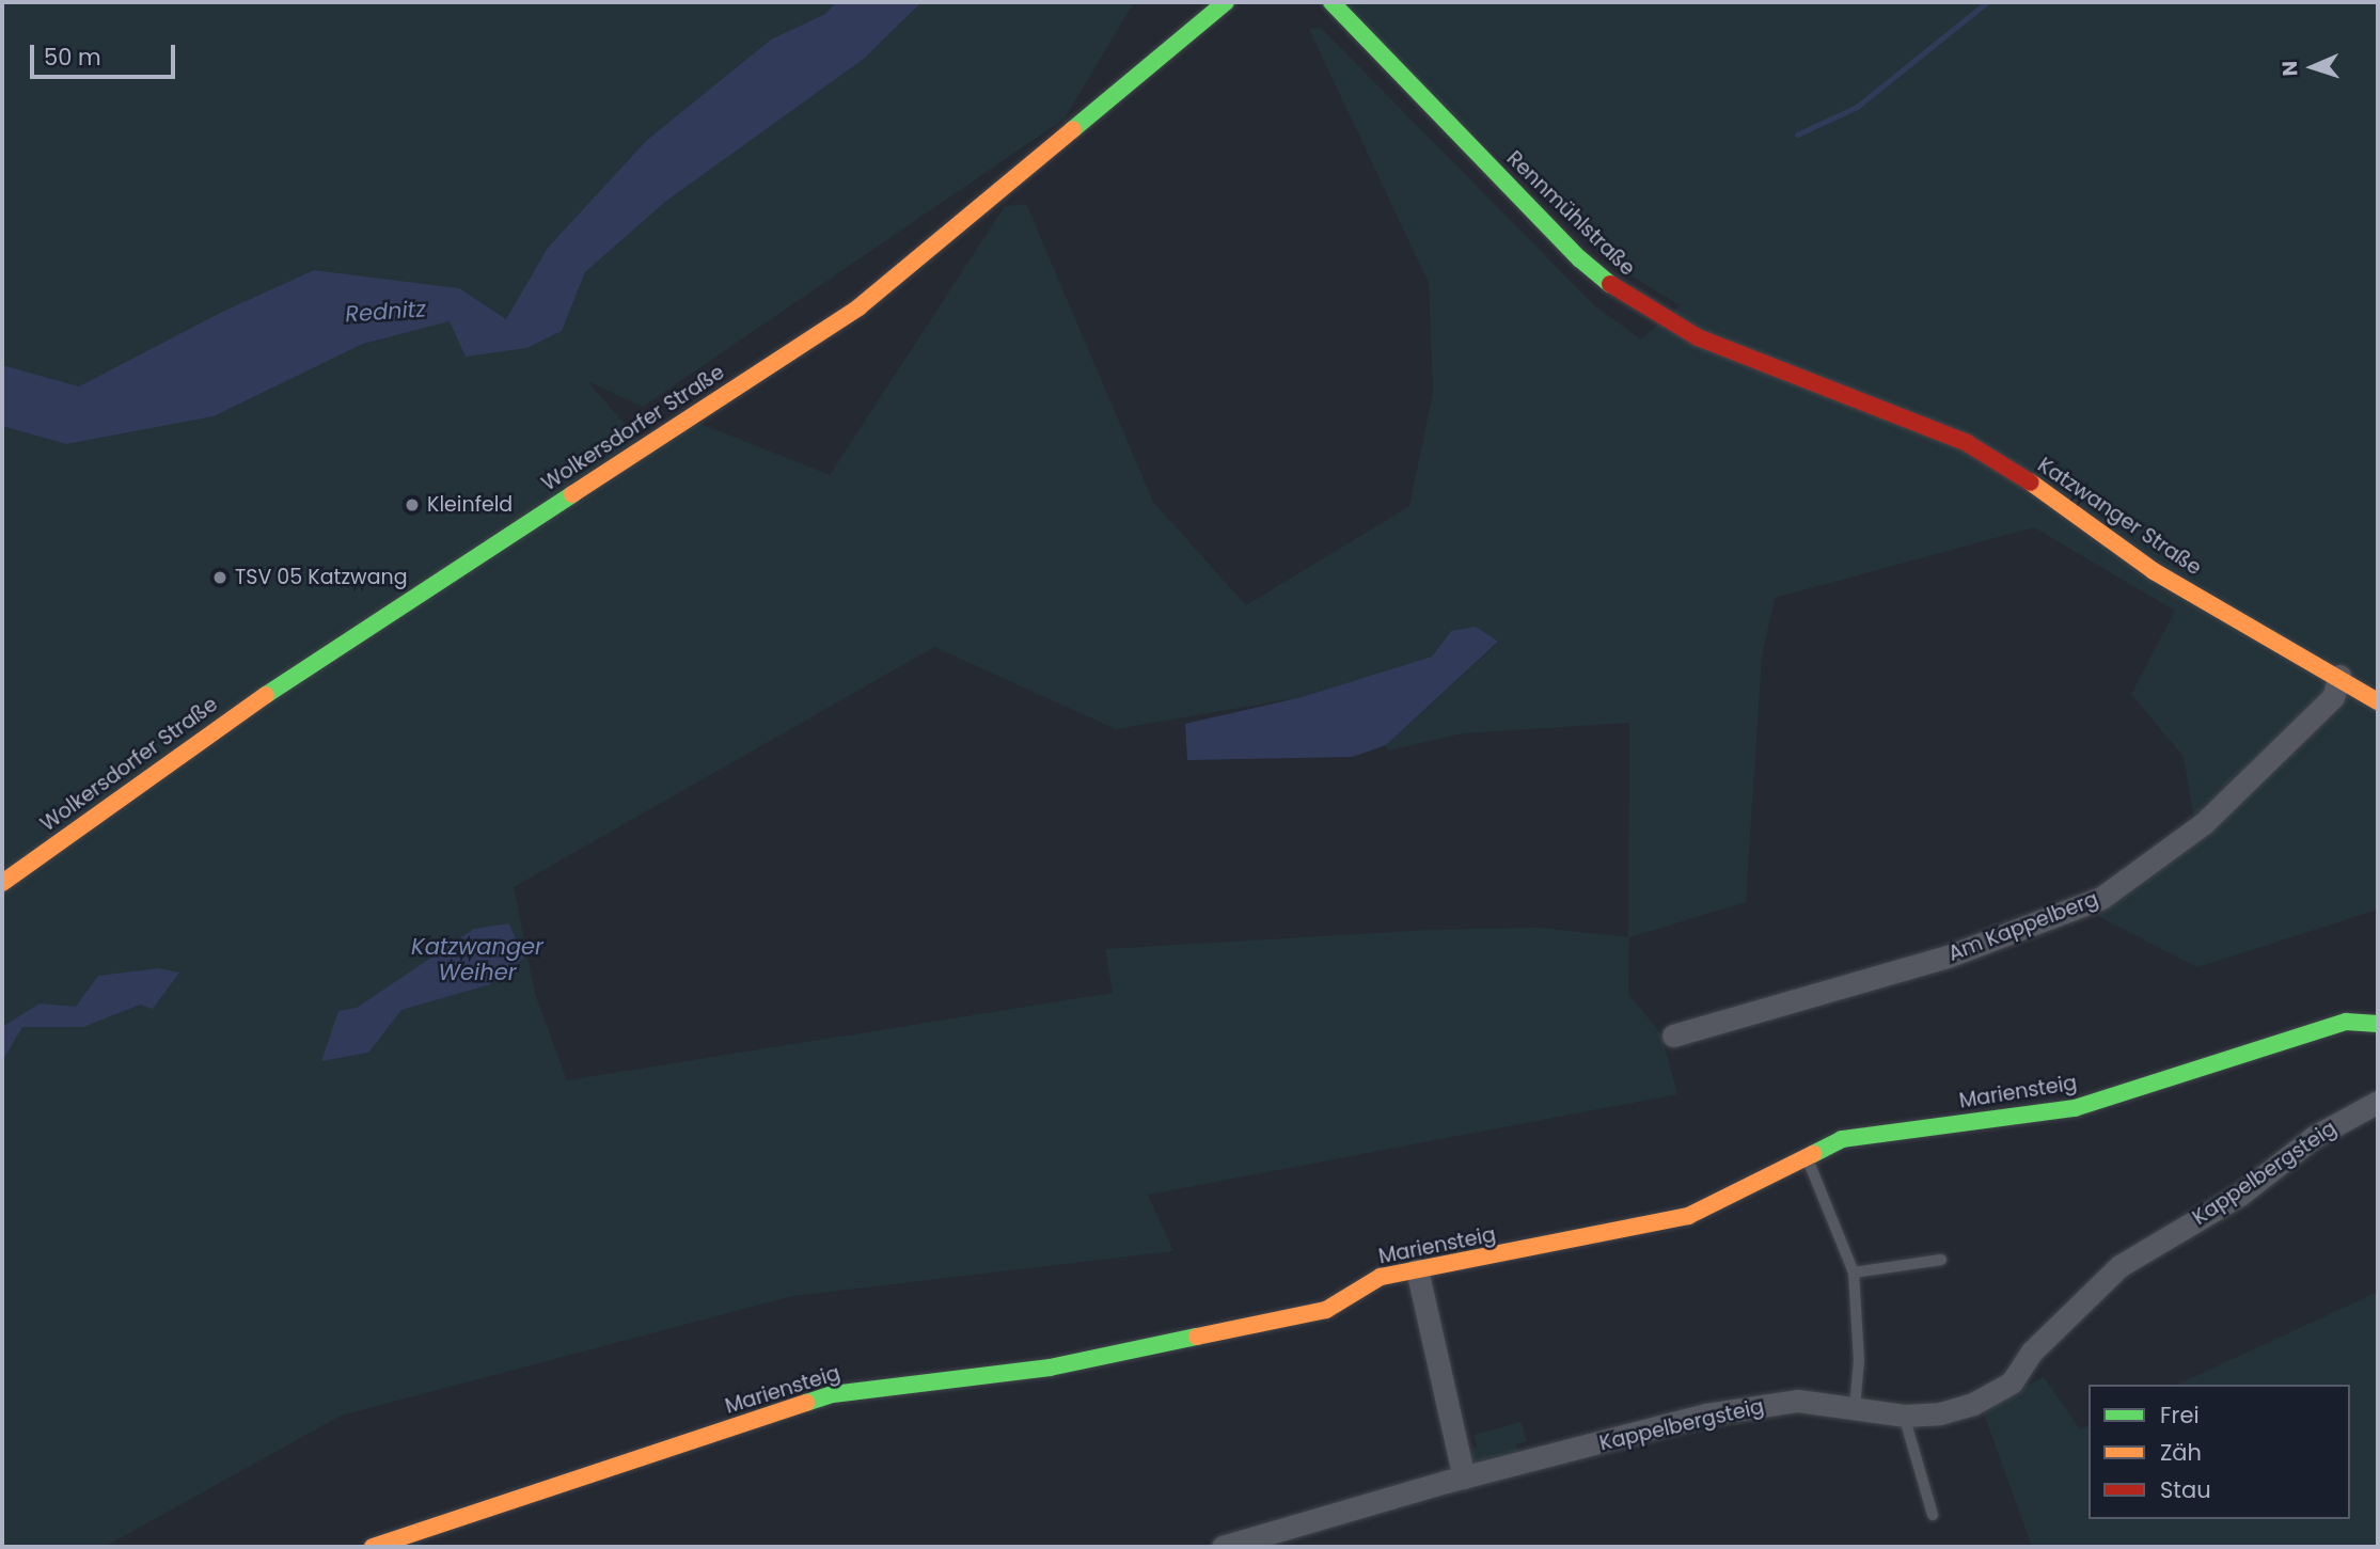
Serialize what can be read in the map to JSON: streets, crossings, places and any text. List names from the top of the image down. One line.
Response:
{"streets":{"street":["Rennmühlstraße","Wolkersdorfer Straße","Katzwanger Straße","Am Kappelberg","Mariensteig","Kappelbergsteig"]},"crossings":[["Rennmühlstraße","Katzwanger Straße"],["Katzwanger Straße","Am Kappelberg"]],"water":["Rednitz","Katzwanger Weiher"],"places":["Kleinfeld","TSV 05 Katzwang"],"legend":["Frei","Zäh","Stau"],"scale_bar":"50 m","north":"left"}
